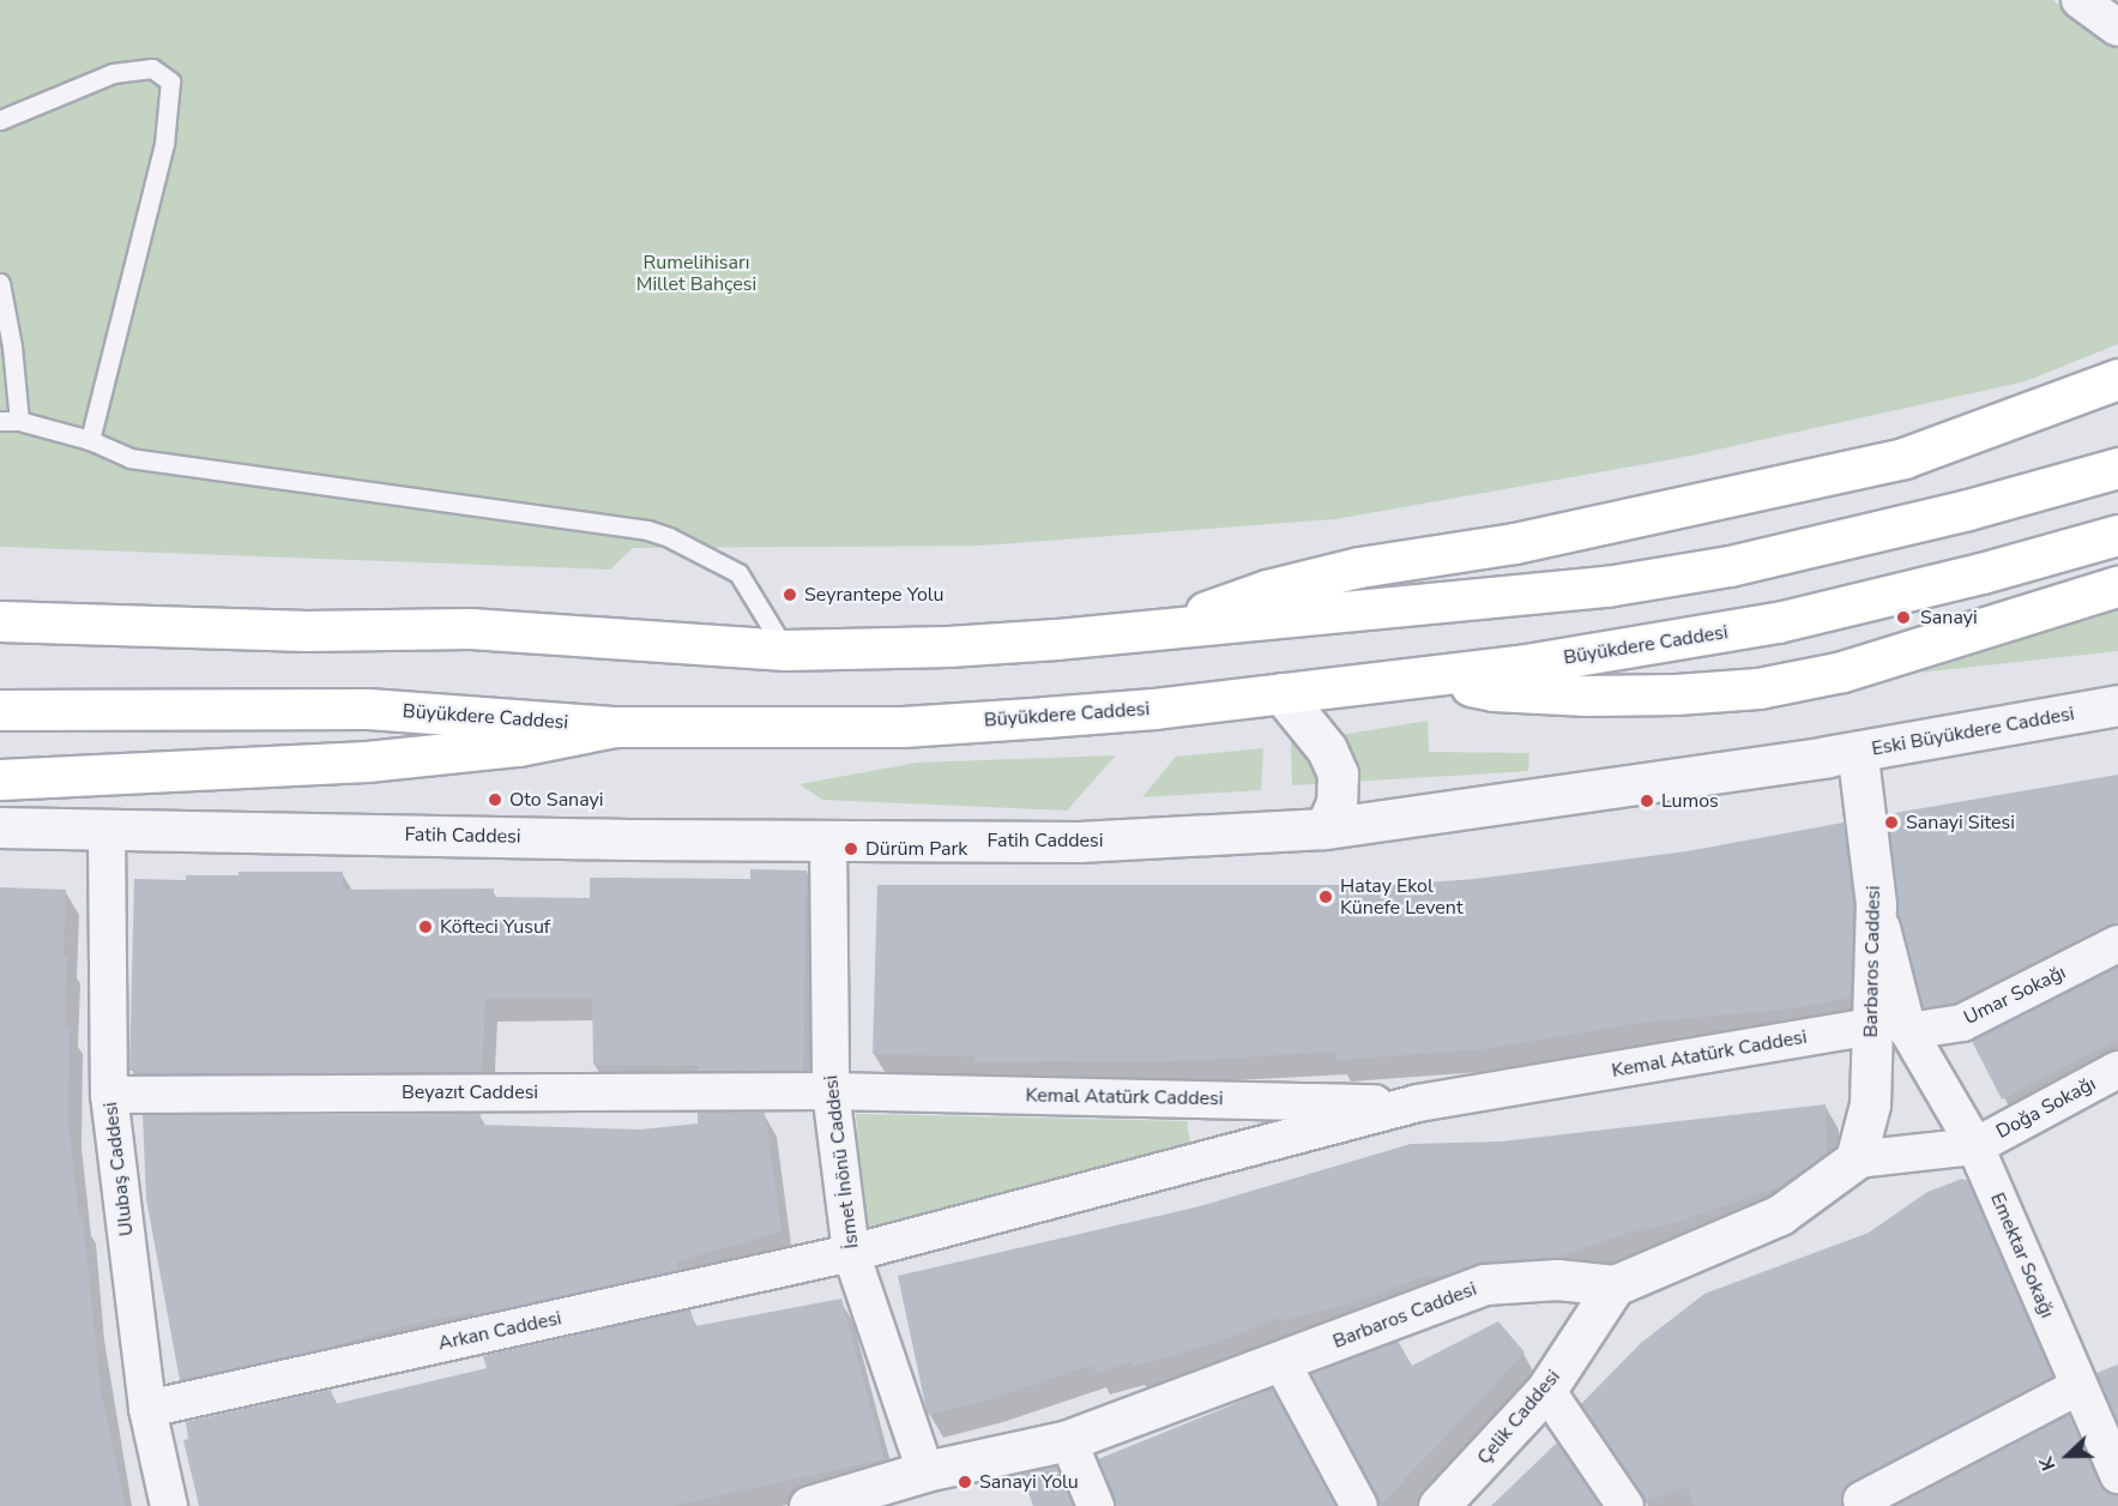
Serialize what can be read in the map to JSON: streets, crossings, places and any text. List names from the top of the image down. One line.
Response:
{"streets":{"main road":["Büyükdere Caddesi"],"street":["Eski Büyükdere Caddesi","Fatih Caddesi","Barbaros Caddesi","Umar Sokağı","Kemal Atatürk Caddesi","Beyazıt Caddesi","Doğa Sokağı","İsmet İnönü Caddesi","Ulubaş Caddesi","Emektar Sokağı","Arkan Caddesi","Çelik Caddesi"]},"crossings":[["Eski Büyükdere Caddesi","Fatih Caddesi"],["Eski Büyükdere Caddesi","Barbaros Caddesi"],["Fatih Caddesi","Barbaros Caddesi"],["Fatih Caddesi","İsmet İnönü Caddesi"],["Fatih Caddesi","Ulubaş Caddesi"],["Barbaros Caddesi","Umar Sokağı"],["Barbaros Caddesi","Kemal Atatürk Caddesi"],["Barbaros Caddesi","İsmet İnönü Caddesi"],["Barbaros Caddesi","Emektar Sokağı"],["Barbaros Caddesi","Çelik Caddesi"],["Umar Sokağı","Kemal Atatürk Caddesi"],["Umar Sokağı","Emektar Sokağı"],["Kemal Atatürk Caddesi","Beyazıt Caddesi"],["Kemal Atatürk Caddesi","İsmet İnönü Caddesi"],["Kemal Atatürk Caddesi","Emektar Sokağı"],["Kemal Atatürk Caddesi","Arkan Caddesi"],["Beyazıt Caddesi","İsmet İnönü Caddesi"],["Beyazıt Caddesi","Ulubaş Caddesi"],["Doğa Sokağı","Emektar Sokağı"],["İsmet İnönü Caddesi","Arkan Caddesi"],["Ulubaş Caddesi","Arkan Caddesi"]],"parks":["Rumelihisarı Millet Bahçesi"],"places":["Seyrantepe Yolu","Sanayi","Oto Sanayi","Lumos","Sanayi Sitesi","Dürüm Park","Hatay Ekol Künefe Levent","Köfteci Yusuf","Sanayi Yolu"],"north":"left"}
